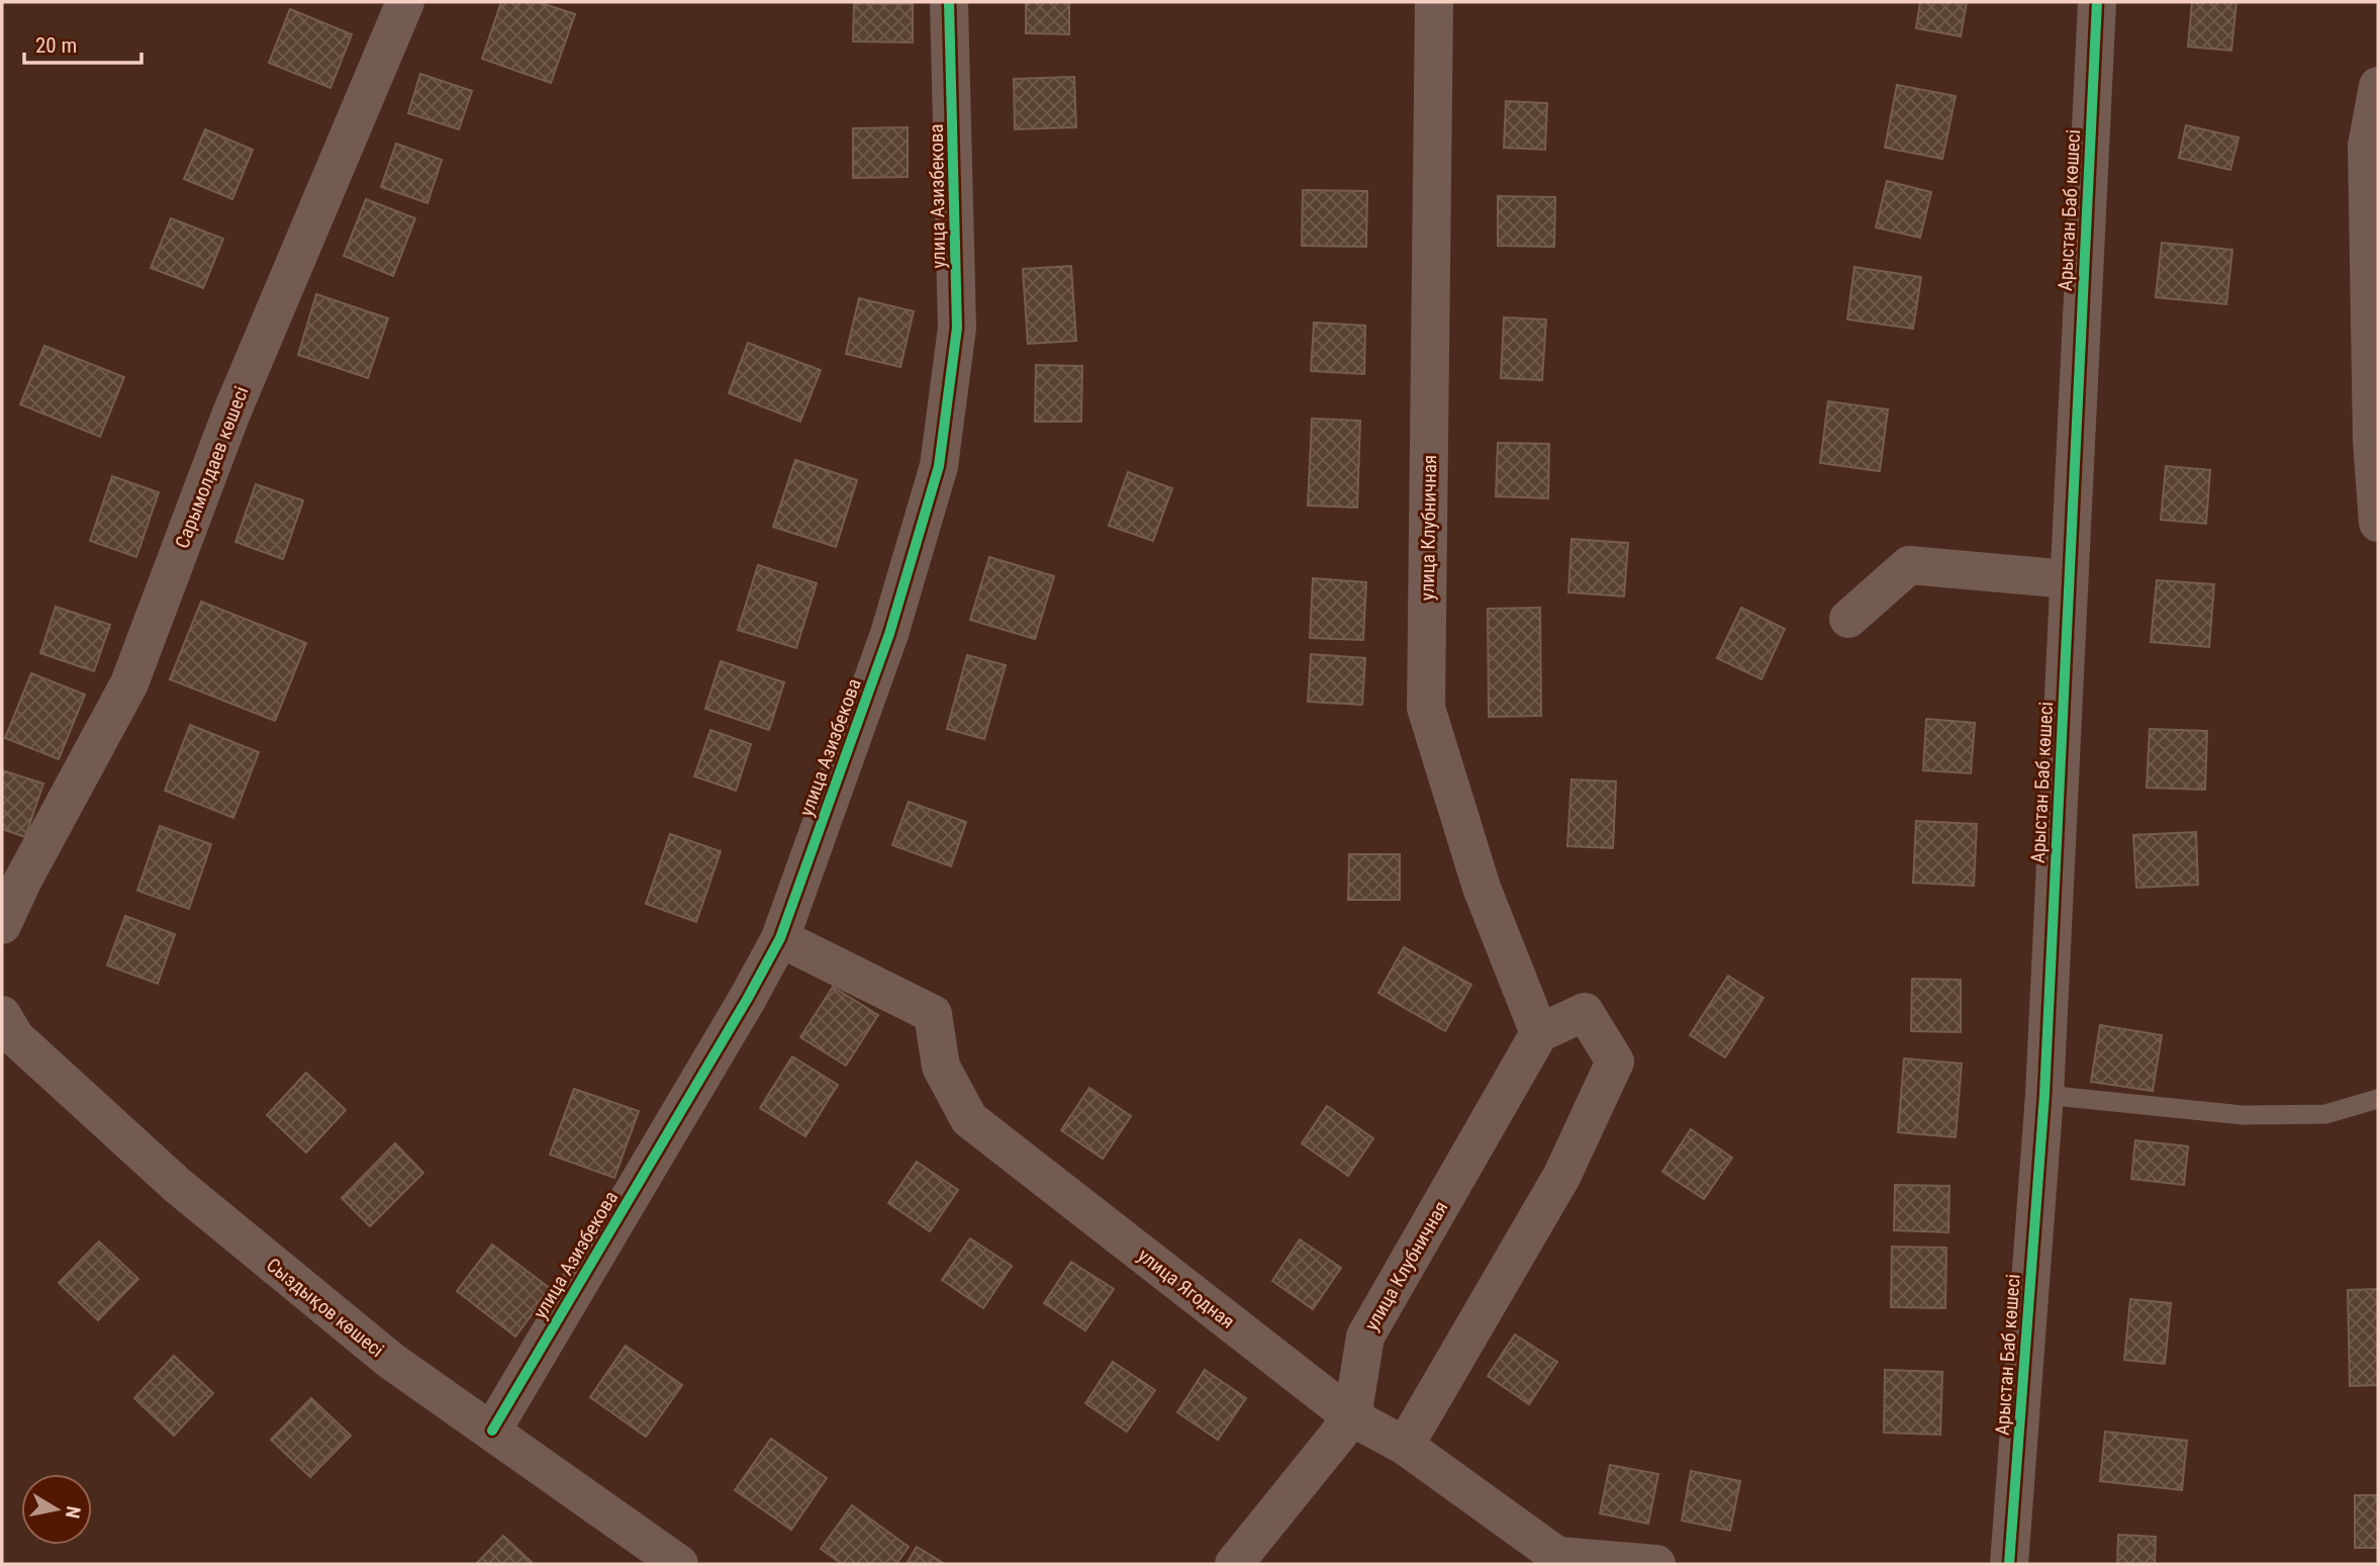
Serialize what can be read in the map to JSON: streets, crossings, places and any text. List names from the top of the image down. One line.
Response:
{"streets":{"street":["улица Азизбекова","Арыстан Баб көшесі","Сарымолдаев көшесі","улица Клубничная","улица Ягодная","Сыздықов көшесі"]},"crossings":[["улица Азизбекова","улица Ягодная"],["улица Азизбекова","Сыздықов көшесі"],["улица Клубничная","улица Ягодная"]],"scale_bar":"20 m","north":"right"}
